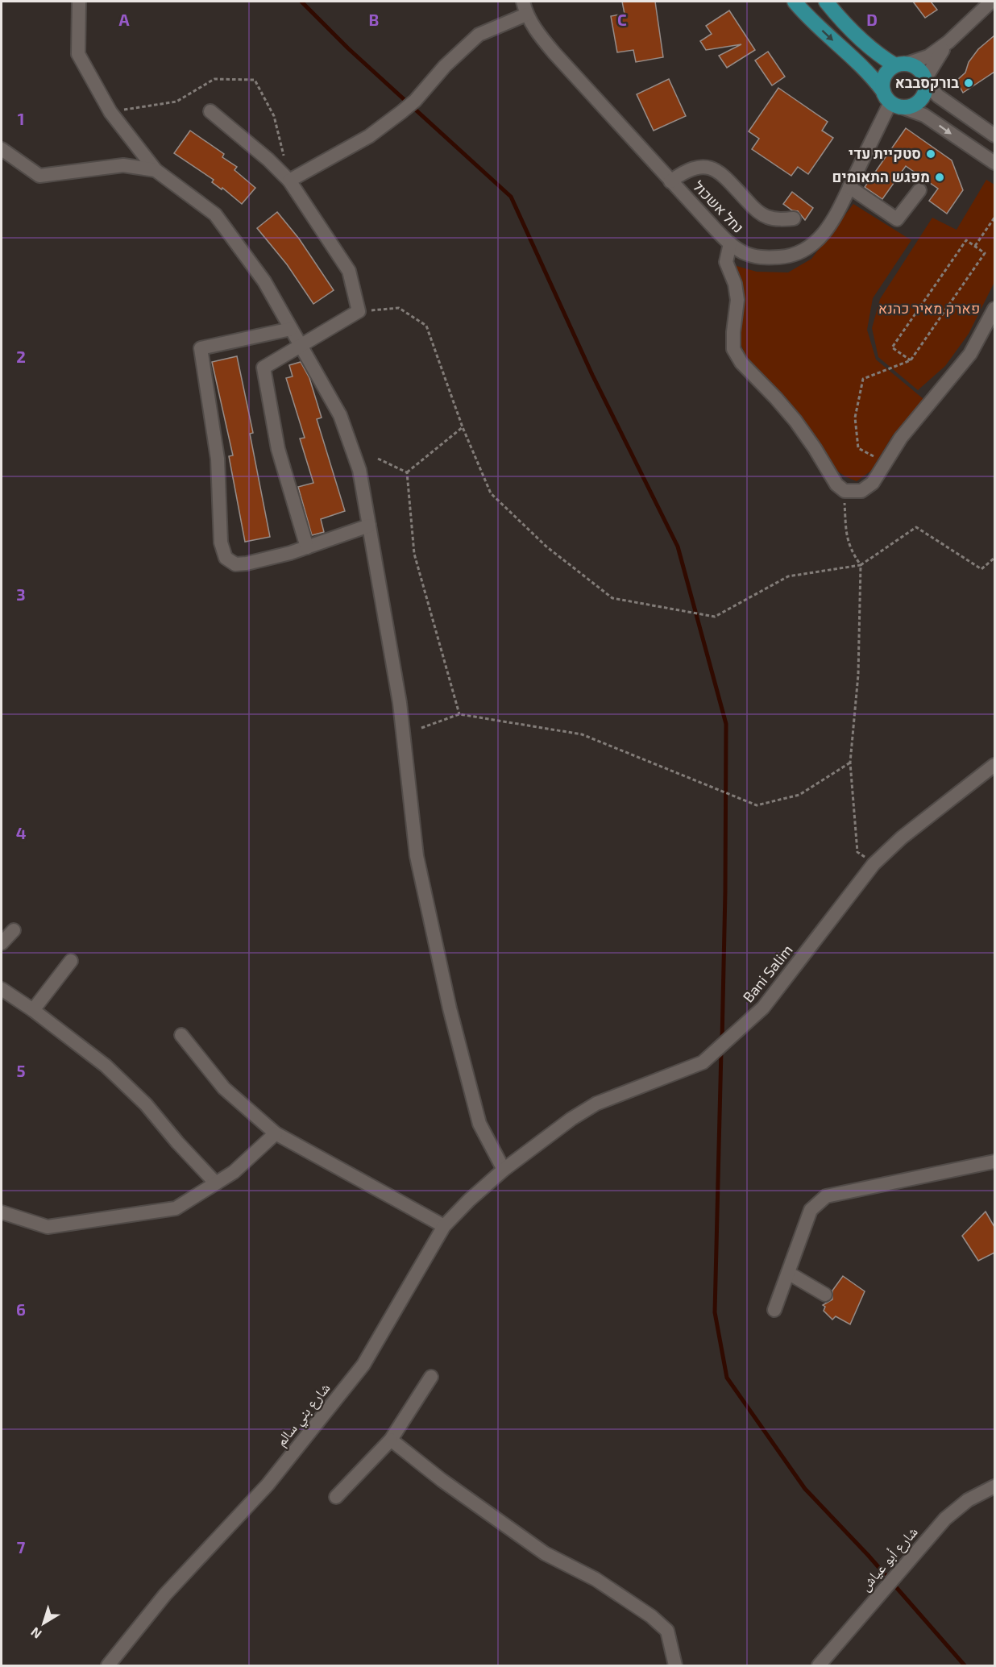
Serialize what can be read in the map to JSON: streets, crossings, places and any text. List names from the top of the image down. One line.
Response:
{"streets":{"street":["נחל אשכול","Bani Salim","شارع بني سالم","شارع أبو عياش"]},"crossings":[["Bani Salim","شارع بني سالم"]],"parks":["פארק מאיר כהנא"],"places":["בורקסבבא","סטקיית עדי","מפגש התאומים"],"north":"bottom left","grid":{"columns":["A","B","C","D"],"rows":["1","2","3","4","5","6","7"]}}
